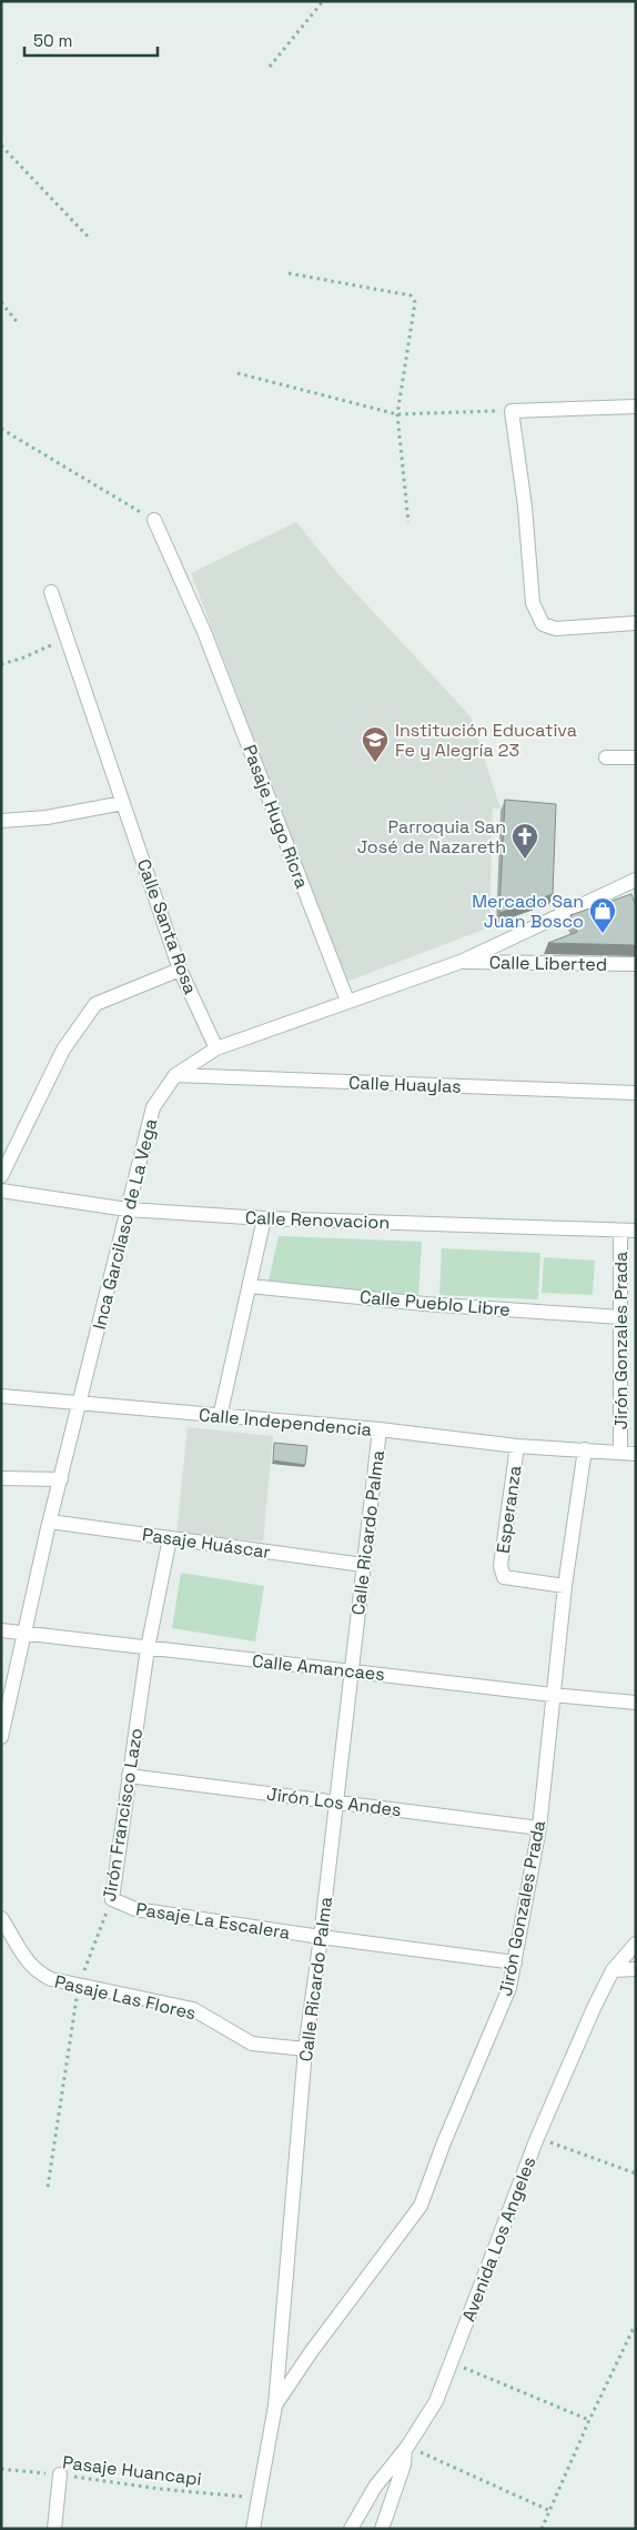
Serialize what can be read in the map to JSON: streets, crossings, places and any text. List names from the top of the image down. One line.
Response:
{"streets":{"street":["Pasaje Hugo Ricra","Calle Santa Rosa","Calle Liberted","Calle Huaylas","Calle Renovacion","Inca Garcilaso de La Vega","Calle Pueblo Libre","Jirón Gonzales Prada","Calle Independencia","Esperanza","Calle Ricardo Palma","Pasaje Huáscar","Calle Amancaes","Jirón Los Andes","Jirón Francisco Lazo","Pasaje La Escalera","Pasaje Las Flores","Avenida Los Angeles"],"path":["Pasaje Huancapi"]},"crossings":[["Pasaje Hugo Ricra","Inca Garcilaso de La Vega"],["Calle Santa Rosa","Inca Garcilaso de La Vega"],["Calle Liberted","Inca Garcilaso de La Vega"],["Calle Huaylas","Inca Garcilaso de La Vega"],["Calle Renovacion","Inca Garcilaso de La Vega"],["Calle Renovacion","Jirón Gonzales Prada"],["Inca Garcilaso de La Vega","Calle Independencia"],["Inca Garcilaso de La Vega","Pasaje Huáscar"],["Inca Garcilaso de La Vega","Calle Amancaes"],["Calle Pueblo Libre","Jirón Gonzales Prada"],["Jirón Gonzales Prada","Calle Independencia"],["Jirón Gonzales Prada","Esperanza"],["Jirón Gonzales Prada","Calle Ricardo Palma"],["Jirón Gonzales Prada","Calle Amancaes"],["Jirón Gonzales Prada","Jirón Los Andes"],["Jirón Gonzales Prada","Pasaje La Escalera"],["Calle Independencia","Esperanza"],["Calle Independencia","Calle Ricardo Palma"],["Calle Ricardo Palma","Pasaje Huáscar"],["Calle Ricardo Palma","Calle Amancaes"],["Calle Ricardo Palma","Jirón Los Andes"],["Calle Ricardo Palma","Pasaje La Escalera"],["Calle Ricardo Palma","Pasaje Las Flores"],["Calle Ricardo Palma","Pasaje Huancapi"],["Pasaje Huáscar","Jirón Francisco Lazo"],["Calle Amancaes","Jirón Francisco Lazo"],["Jirón Los Andes","Jirón Francisco Lazo"],["Jirón Francisco Lazo","Pasaje La Escalera"],["Jirón Francisco Lazo","Pasaje Las Flores"]],"places":{"school or university":["Institución Educativa Fe y Alegría 23"],"church":["Parroquia San José de Nazareth"],"shop":["Mercado San Juan Bosco"]},"scale_bar":"50 m"}
